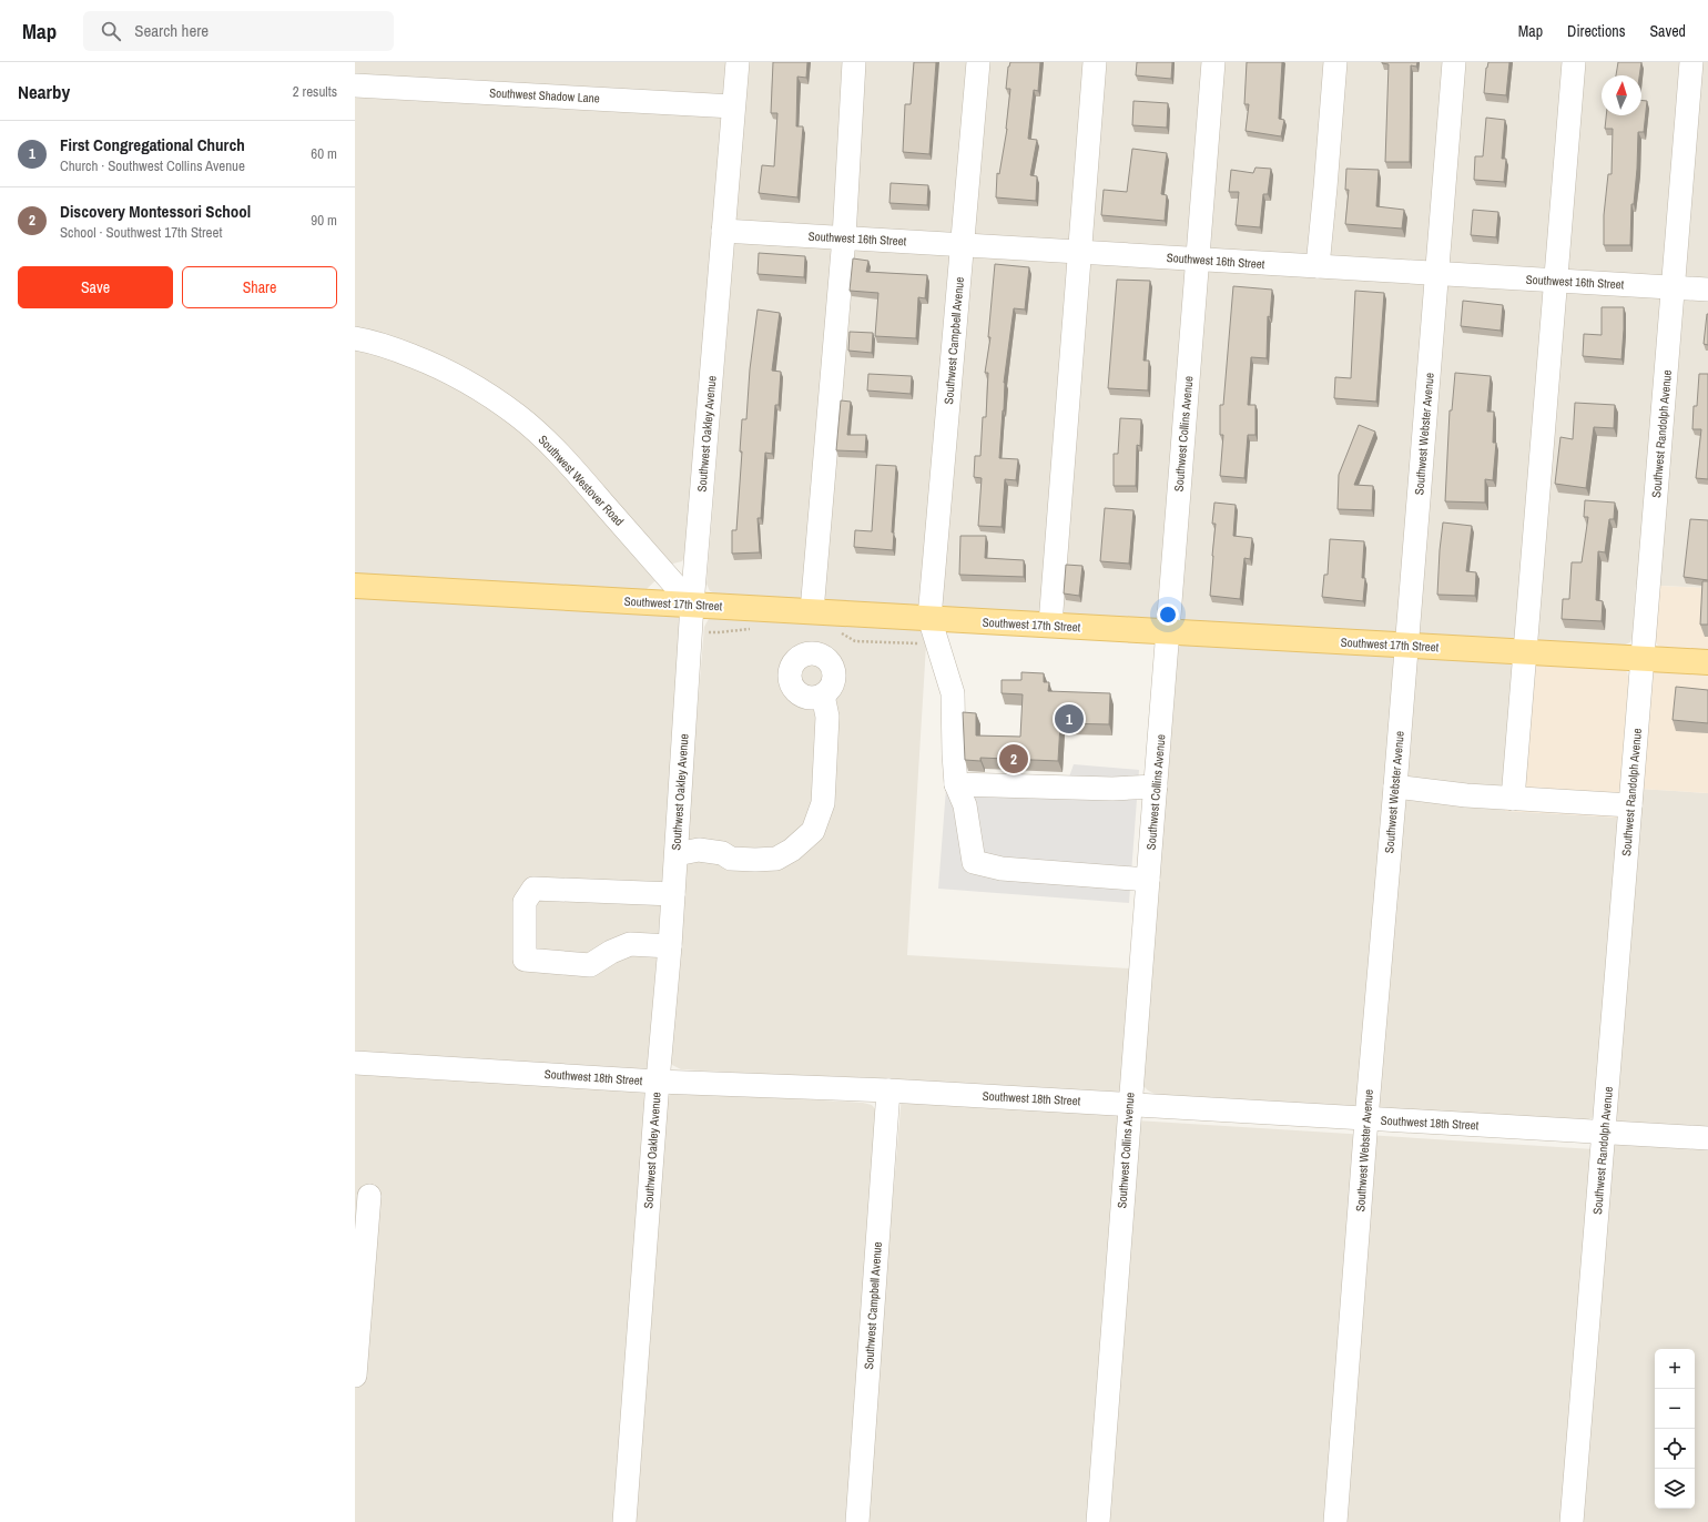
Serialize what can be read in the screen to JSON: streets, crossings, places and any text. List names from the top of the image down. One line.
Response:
{"streets":{"main road":["Southwest 17th Street"],"street":["Southwest Shadow Lane","Southwest 16th Street","Southwest Campbell Avenue","Southwest Oakley Avenue","Southwest Collins Avenue","Southwest Webster Avenue","Southwest Randolph Avenue","Southwest Westover Road","Southwest 18th Street"]},"crossings":[["Southwest Shadow Lane","Southwest Oakley Avenue"],["Southwest 16th Street","Southwest Campbell Avenue"],["Southwest 16th Street","Southwest Oakley Avenue"],["Southwest 16th Street","Southwest Collins Avenue"],["Southwest 16th Street","Southwest Webster Avenue"],["Southwest 16th Street","Southwest Randolph Avenue"],["Southwest Campbell Avenue","Southwest 17th Street"],["Southwest Campbell Avenue","Southwest 18th Street"],["Southwest Oakley Avenue","Southwest Westover Road"],["Southwest Oakley Avenue","Southwest 17th Street"],["Southwest Oakley Avenue","Southwest 18th Street"],["Southwest Collins Avenue","Southwest 17th Street"],["Southwest Collins Avenue","Southwest 18th Street"],["Southwest Webster Avenue","Southwest 17th Street"],["Southwest Webster Avenue","Southwest 18th Street"],["Southwest Randolph Avenue","Southwest 17th Street"],["Southwest Randolph Avenue","Southwest 18th Street"],["Southwest Westover Road","Southwest 17th Street"]],"north":"top","page":{"header":"Map","search":"Search here","nav":["Map","Directions","Saved"],"heading":["Nearby","2 results"],"list":[{"mark":"1","name":"First Congregational Church","note":"Church · Southwest Collins Avenue","value":"60 m"},{"mark":"2","name":"Discovery Montessori School","note":"School · Southwest 17th Street","value":"90 m"}],"buttons":["Save","Share"],"pins":["1","2"],"map_buttons":["+","−"]}}
